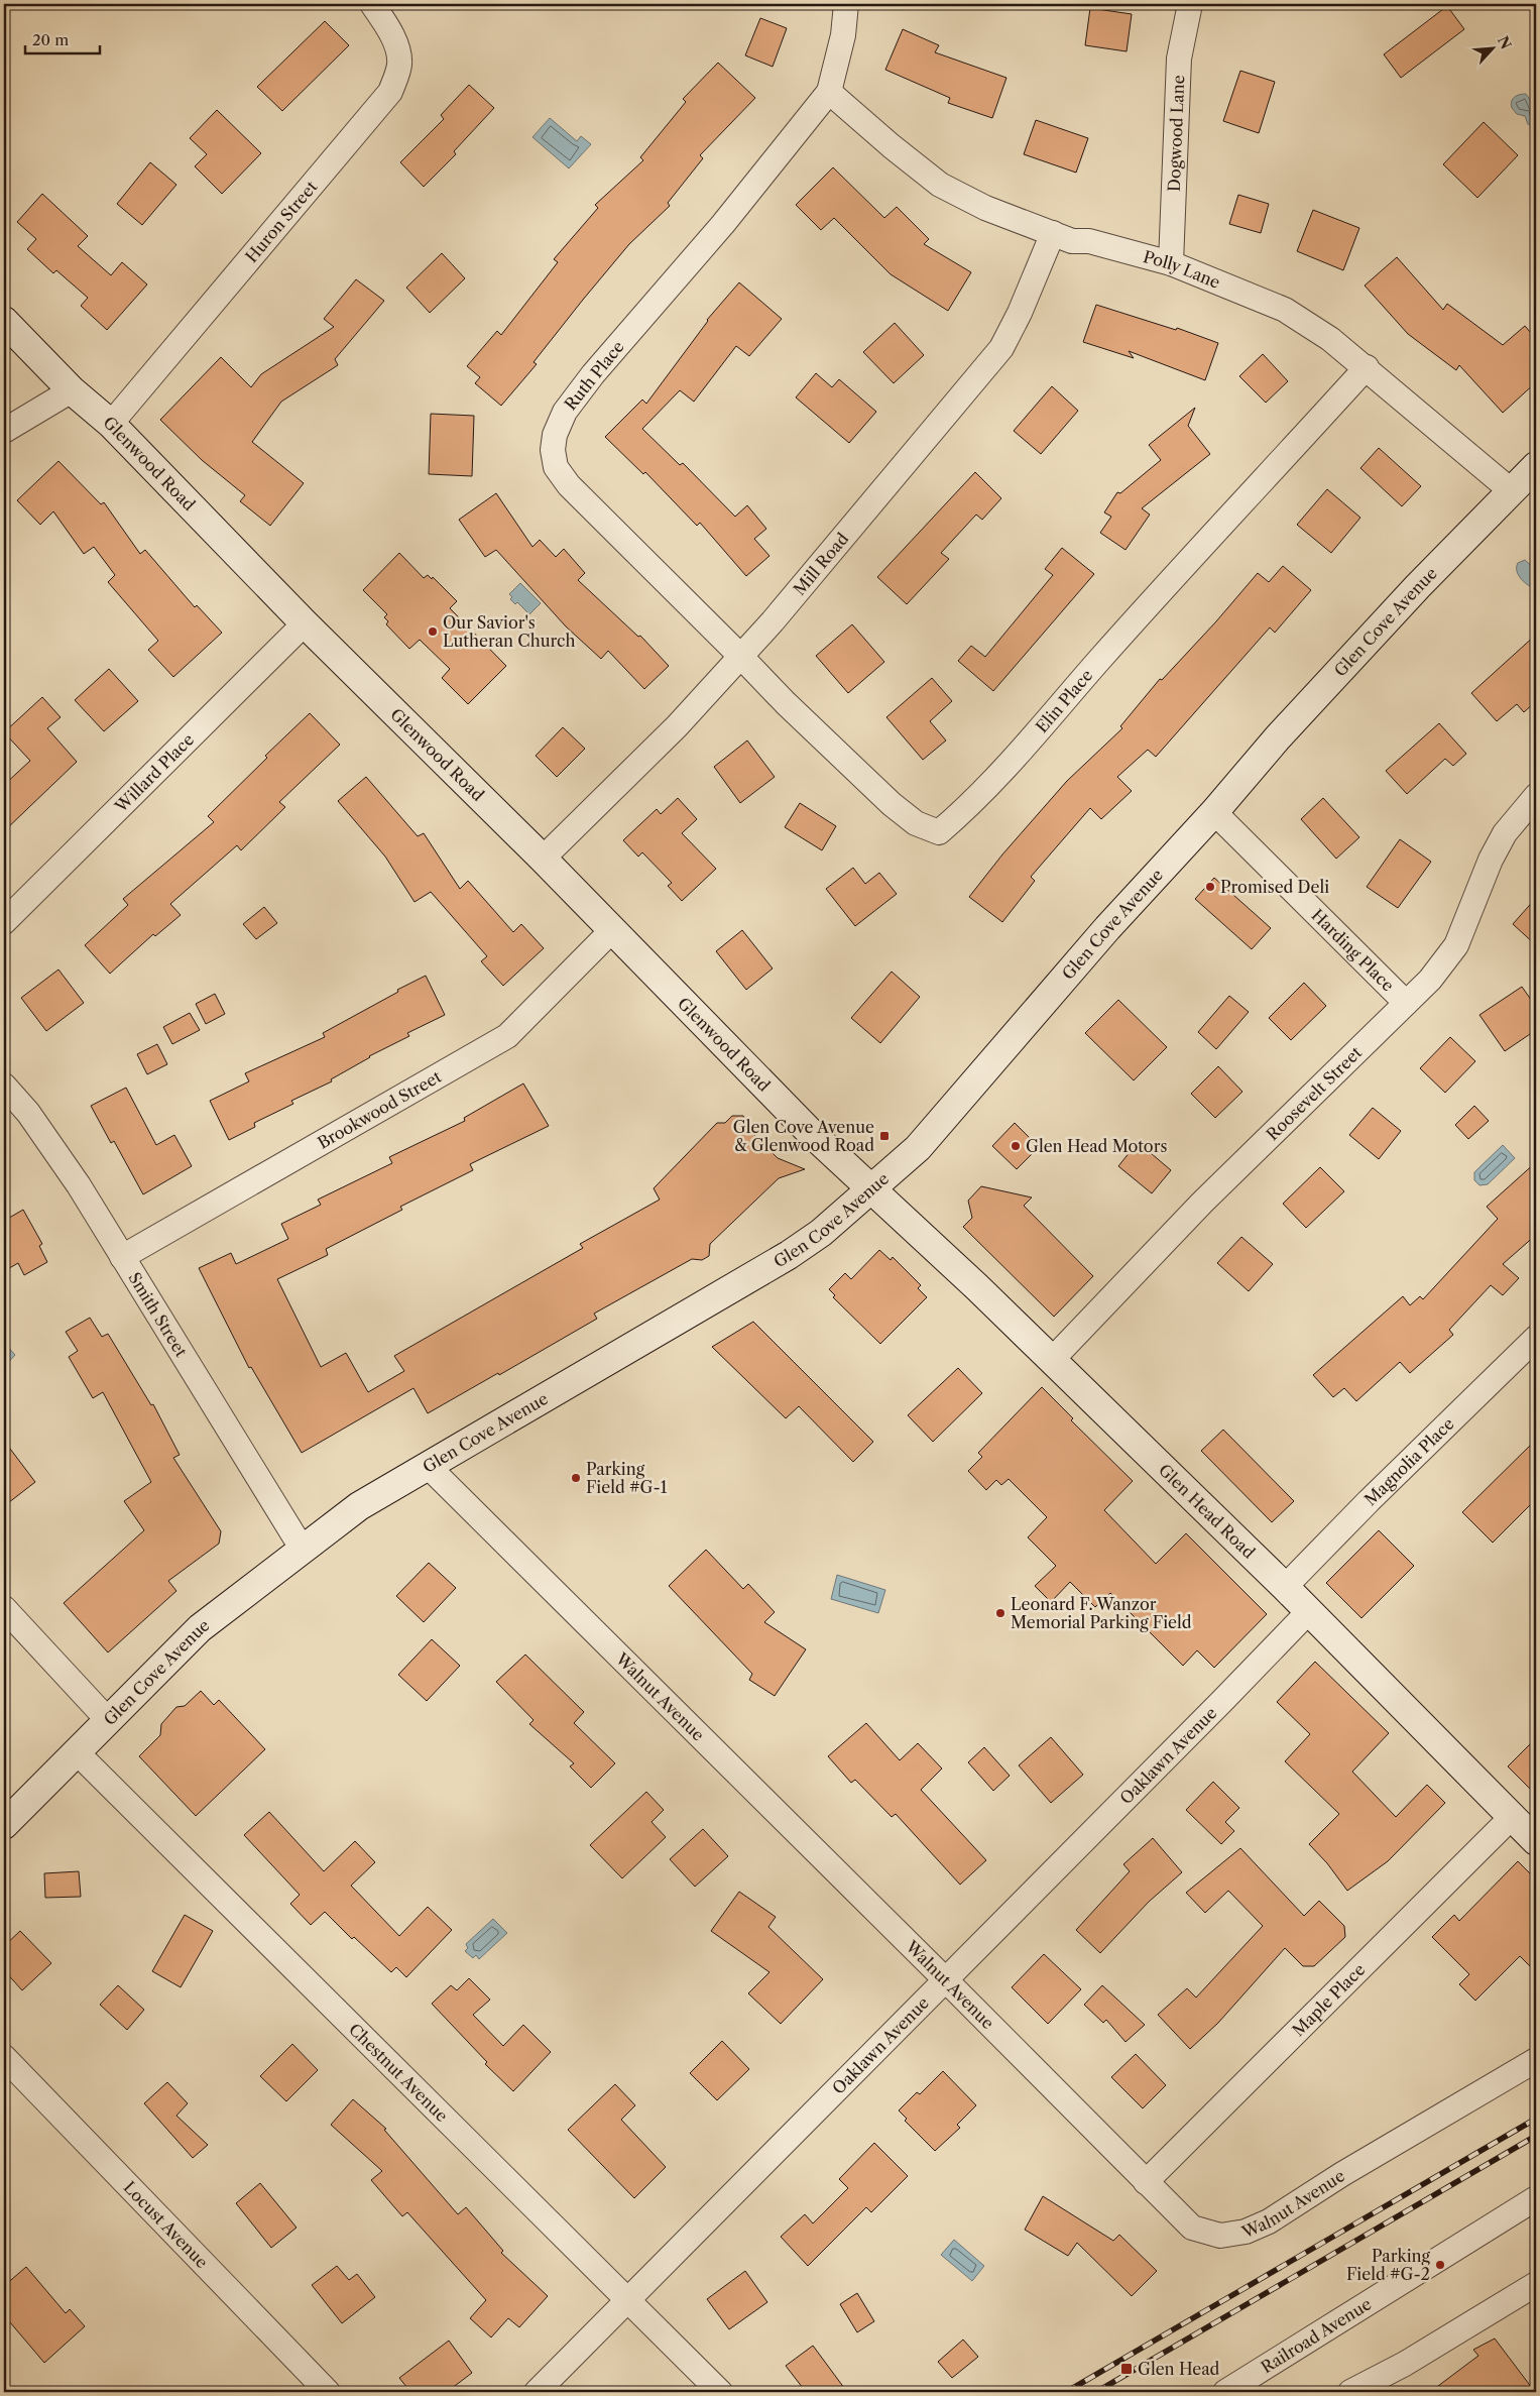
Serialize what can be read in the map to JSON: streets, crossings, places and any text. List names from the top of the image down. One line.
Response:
{"streets":{"main road":["Glenwood Road","Glen Cove Avenue","Glen Head Road"],"street":["Dogwood Lane","Huron Street","Polly Lane","Ruth Place","Mill Road","Elin Place","Willard Place","Harding Place","Roosevelt Street","Brookwood Street","Smith Street","Magnolia Place","Walnut Avenue","Oaklawn Avenue","Maple Place","Chestnut Avenue","Locust Avenue","Railroad Avenue"]},"crossings":[["Dogwood Lane","Polly Lane"],["Huron Street","Glenwood Road"],["Polly Lane","Ruth Place"],["Polly Lane","Mill Road"],["Polly Lane","Glen Cove Avenue"],["Polly Lane","Elin Place"],["Ruth Place","Mill Road"],["Ruth Place","Elin Place"],["Glenwood Road","Mill Road"],["Glenwood Road","Glen Cove Avenue"],["Glenwood Road","Willard Place"],["Glenwood Road","Brookwood Street"],["Glenwood Road","Glen Head Road"],["Mill Road","Elin Place"],["Glen Cove Avenue","Harding Place"],["Glen Cove Avenue","Smith Street"],["Glen Cove Avenue","Glen Head Road"],["Glen Cove Avenue","Walnut Avenue"],["Glen Cove Avenue","Chestnut Avenue"],["Harding Place","Roosevelt Street"],["Roosevelt Street","Glen Head Road"],["Brookwood Street","Smith Street"],["Magnolia Place","Glen Head Road"],["Glen Head Road","Oaklawn Avenue"],["Glen Head Road","Maple Place"],["Walnut Avenue","Oaklawn Avenue"],["Walnut Avenue","Maple Place"],["Oaklawn Avenue","Chestnut Avenue"]],"places":{"other":["Our Savior's Lutheran Church","Promised Deli","Glen Head Motors","Parking Field #G-1","Leonard F. Wanzor Memorial Parking Field","Parking Field #G-2"],"transit":["Glen Cove Avenue & Glenwood Road","Glen Head"]},"scale_bar":"20 m","north":"top right"}
